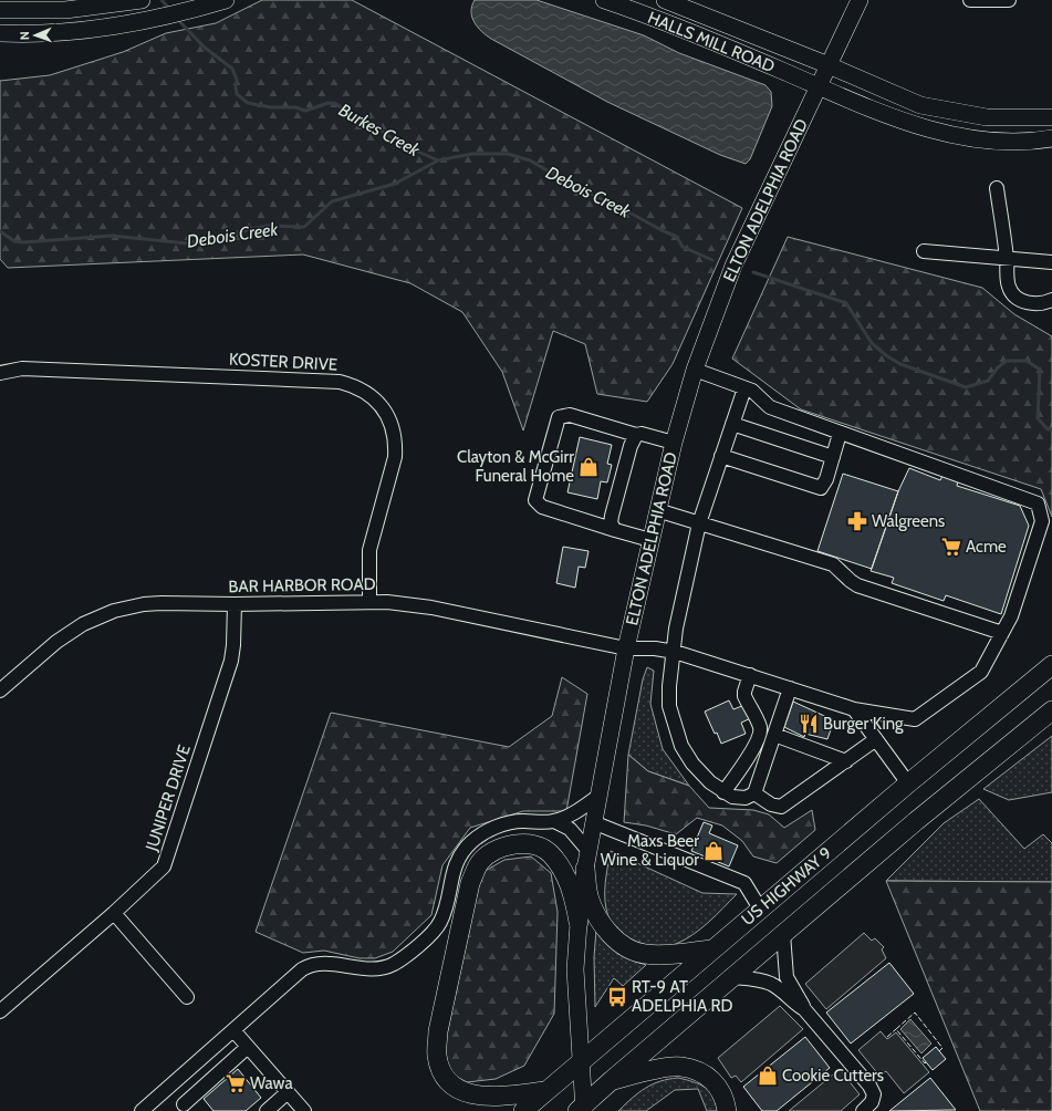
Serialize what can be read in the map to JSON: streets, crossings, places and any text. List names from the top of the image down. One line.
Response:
{"streets":{"highway":["US HIGHWAY 9"],"main road":["HALLS MILL ROAD","ELTON ADELPHIA ROAD"],"street":["KOSTER DRIVE","BAR HARBOR ROAD","JUNIPER DRIVE"]},"crossings":[["HALLS MILL ROAD","ELTON ADELPHIA ROAD"],["ELTON ADELPHIA ROAD","BAR HARBOR ROAD"],["ELTON ADELPHIA ROAD","US HIGHWAY 9"],["KOSTER DRIVE","BAR HARBOR ROAD"],["BAR HARBOR ROAD","JUNIPER DRIVE"]],"water":["Burkes Creek","Debois Creek"],"places":{"shop":["Clayton & McGirr Funeral Home","Maxs Beer Wine & Liquor","Cookie Cutters"],"pharmacy":["Walgreens"],"supermarket":["Acme","Wawa"],"restaurant":["Burger King"],"bus stop":["RT-9 AT ADELPHIA RD"]},"north":"left"}
